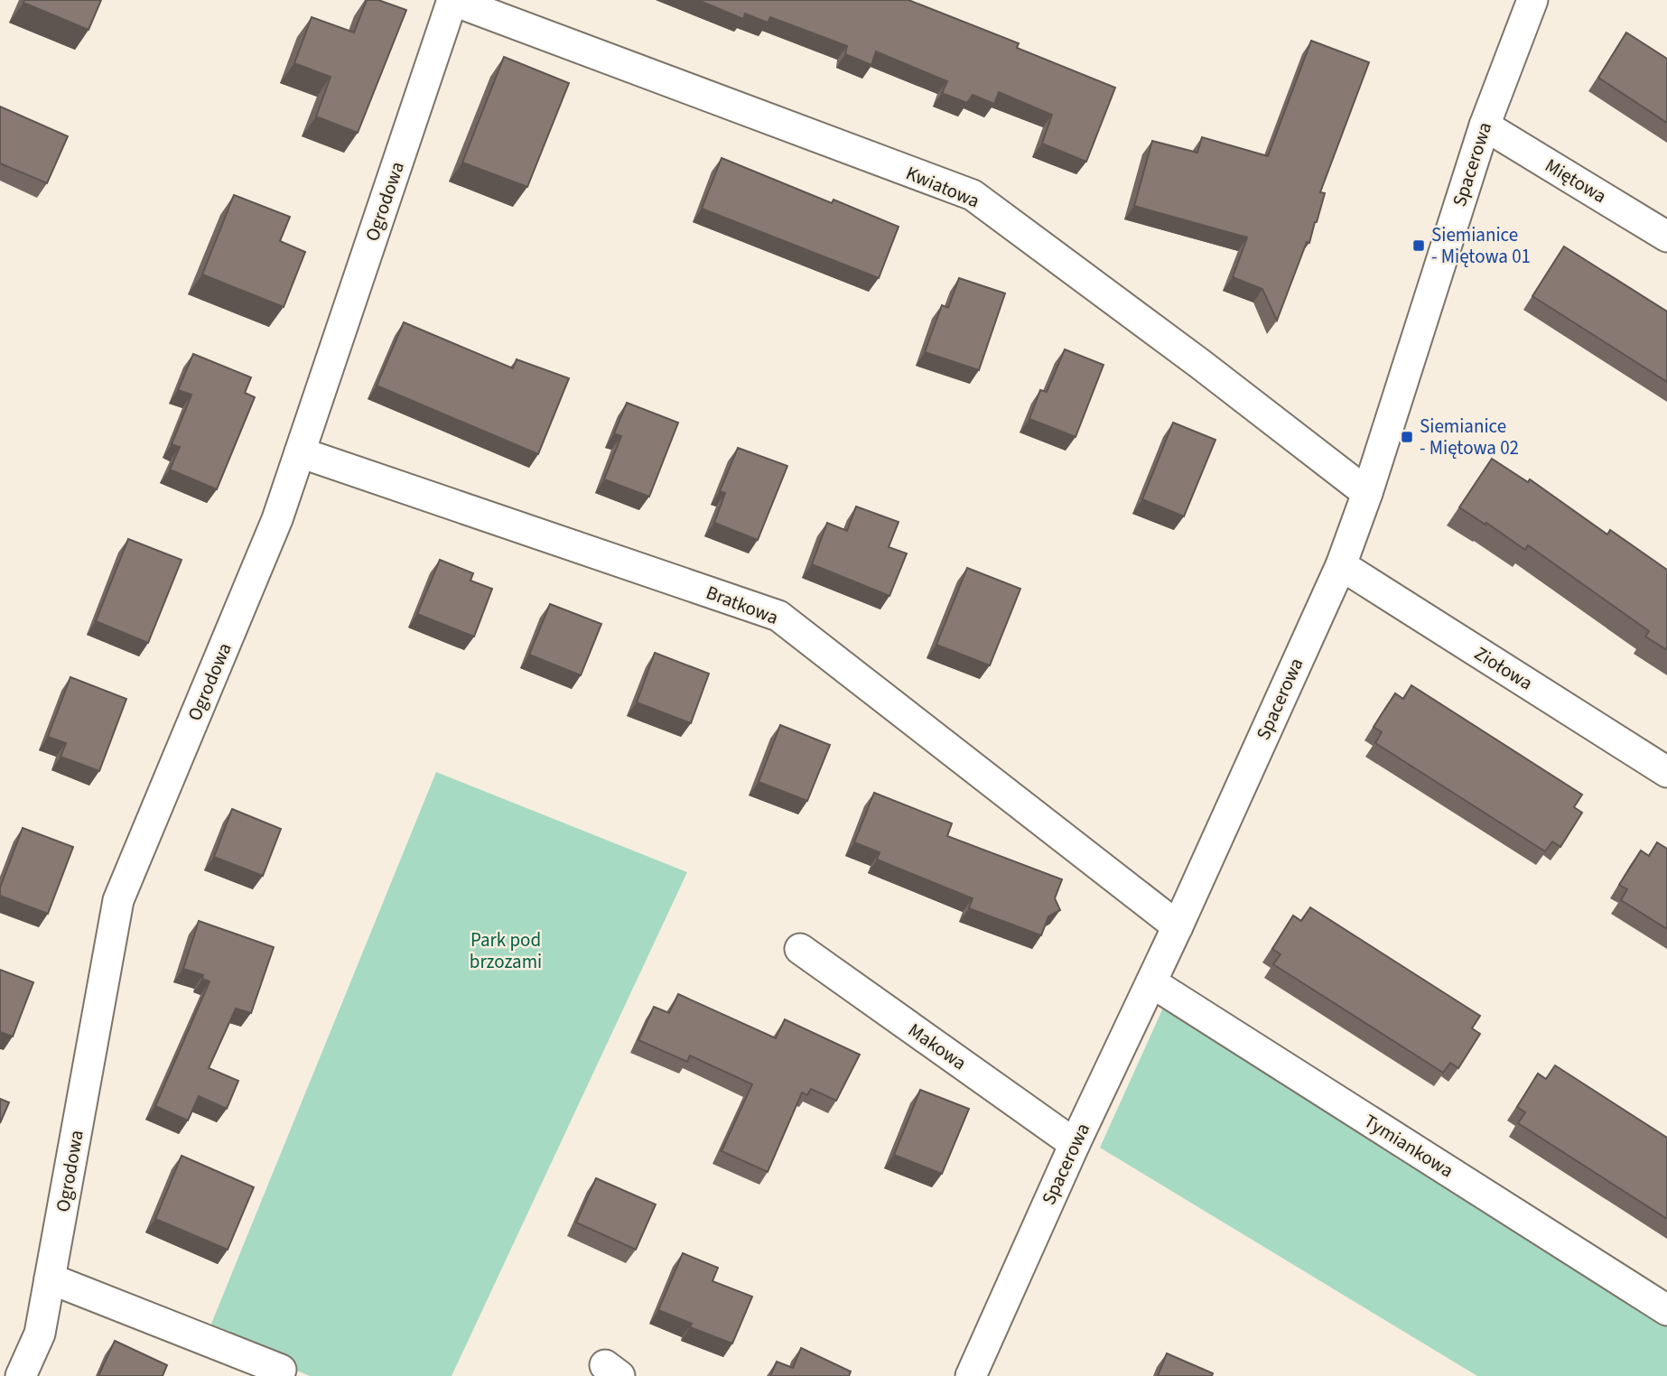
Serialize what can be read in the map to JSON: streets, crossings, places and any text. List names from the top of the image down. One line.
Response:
{"streets":{"street":["Spacerowa","Miętowa","Kwiatowa","Ogrodowa","Bratkowa","Ziołowa","Makowa","Tymiankowa"]},"crossings":[["Spacerowa","Miętowa"],["Spacerowa","Kwiatowa"],["Spacerowa","Bratkowa"],["Spacerowa","Ziołowa"],["Spacerowa","Makowa"],["Spacerowa","Tymiankowa"],["Kwiatowa","Ogrodowa"],["Ogrodowa","Bratkowa"]],"parks":["Park pod brzozami"],"places":{"transit":["Siemianice - Miętowa 01","Siemianice - Miętowa 02"]}}
